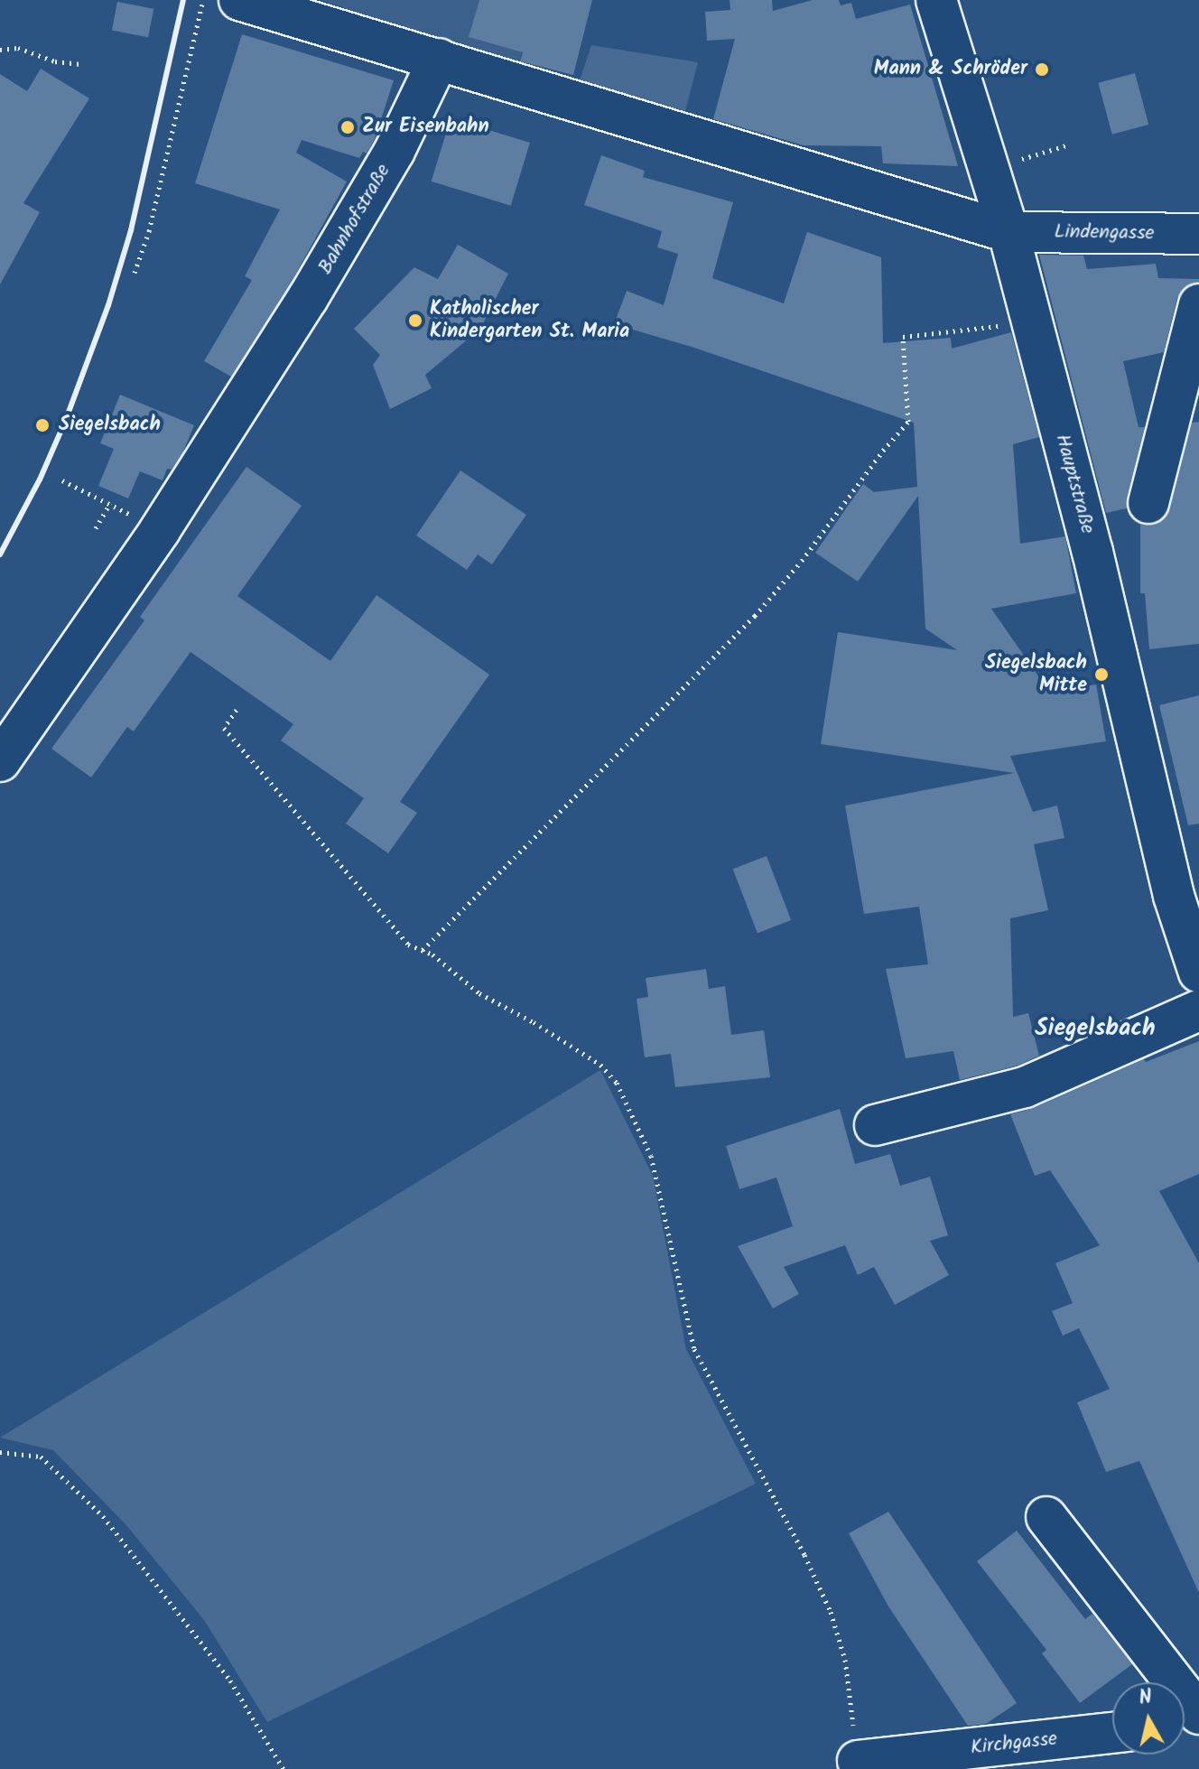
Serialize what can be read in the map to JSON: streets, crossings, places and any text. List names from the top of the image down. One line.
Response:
{"streets":{"street":["Bahnhofstraße","Lindengasse","Hauptstraße","Kirchgasse"]},"crossings":[["Lindengasse","Hauptstraße"]],"districts":["Siegelsbach"],"places":["Mann & Schröder","Zur Eisenbahn","Katholischer Kindergarten St. Maria","Siegelsbach","Siegelsbach Mitte"],"north":"top"}
